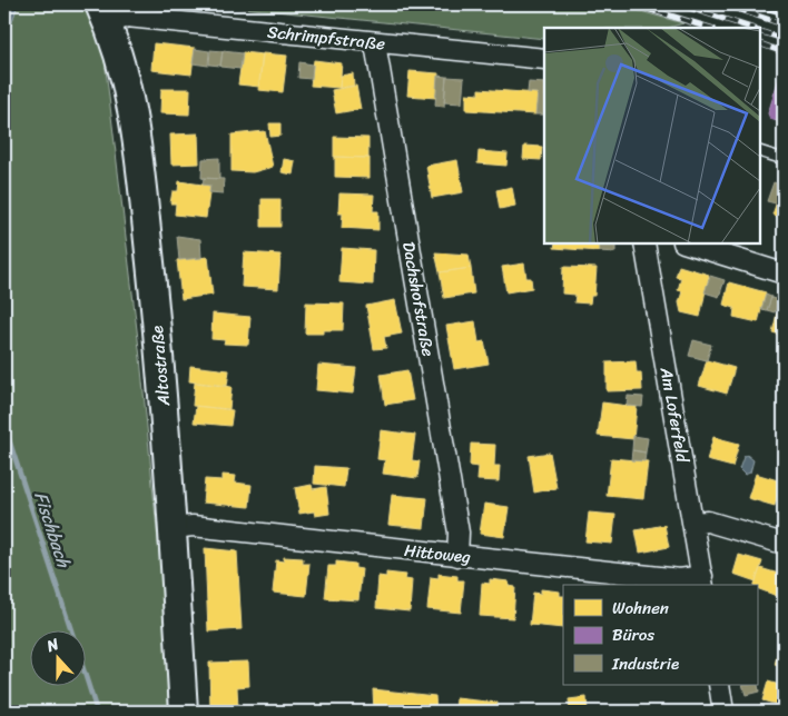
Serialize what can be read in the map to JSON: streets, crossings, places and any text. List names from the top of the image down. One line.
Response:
{"streets":{"main road":["Altostraße"],"street":["Schrimpfstraße","Dachshofstraße","Am Loferfeld","Hittoweg"]},"crossings":[["Schrimpfstraße","Dachshofstraße"],["Schrimpfstraße","Altostraße"],["Dachshofstraße","Hittoweg"],["Altostraße","Hittoweg"],["Am Loferfeld","Hittoweg"]],"water":["Fischbach"],"legend":["Wohnen","Büros","Industrie"],"north":"top"}
